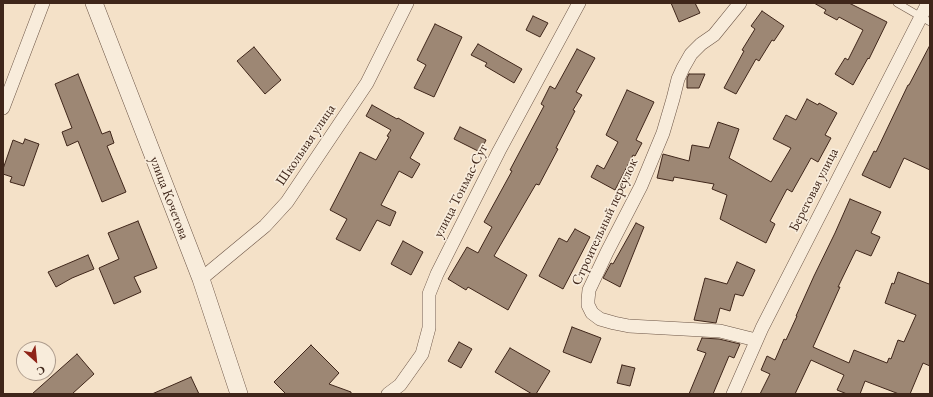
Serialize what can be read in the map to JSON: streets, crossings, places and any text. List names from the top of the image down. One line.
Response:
{"streets":{"street":["Школьная улица","Береговая улица","улица Тонмас-Суг","улица Кочетова","Строительный переулок"]},"crossings":[["Школьная улица","улица Кочетова"],["Береговая улица","Строительный переулок"]],"north":"bottom right"}
